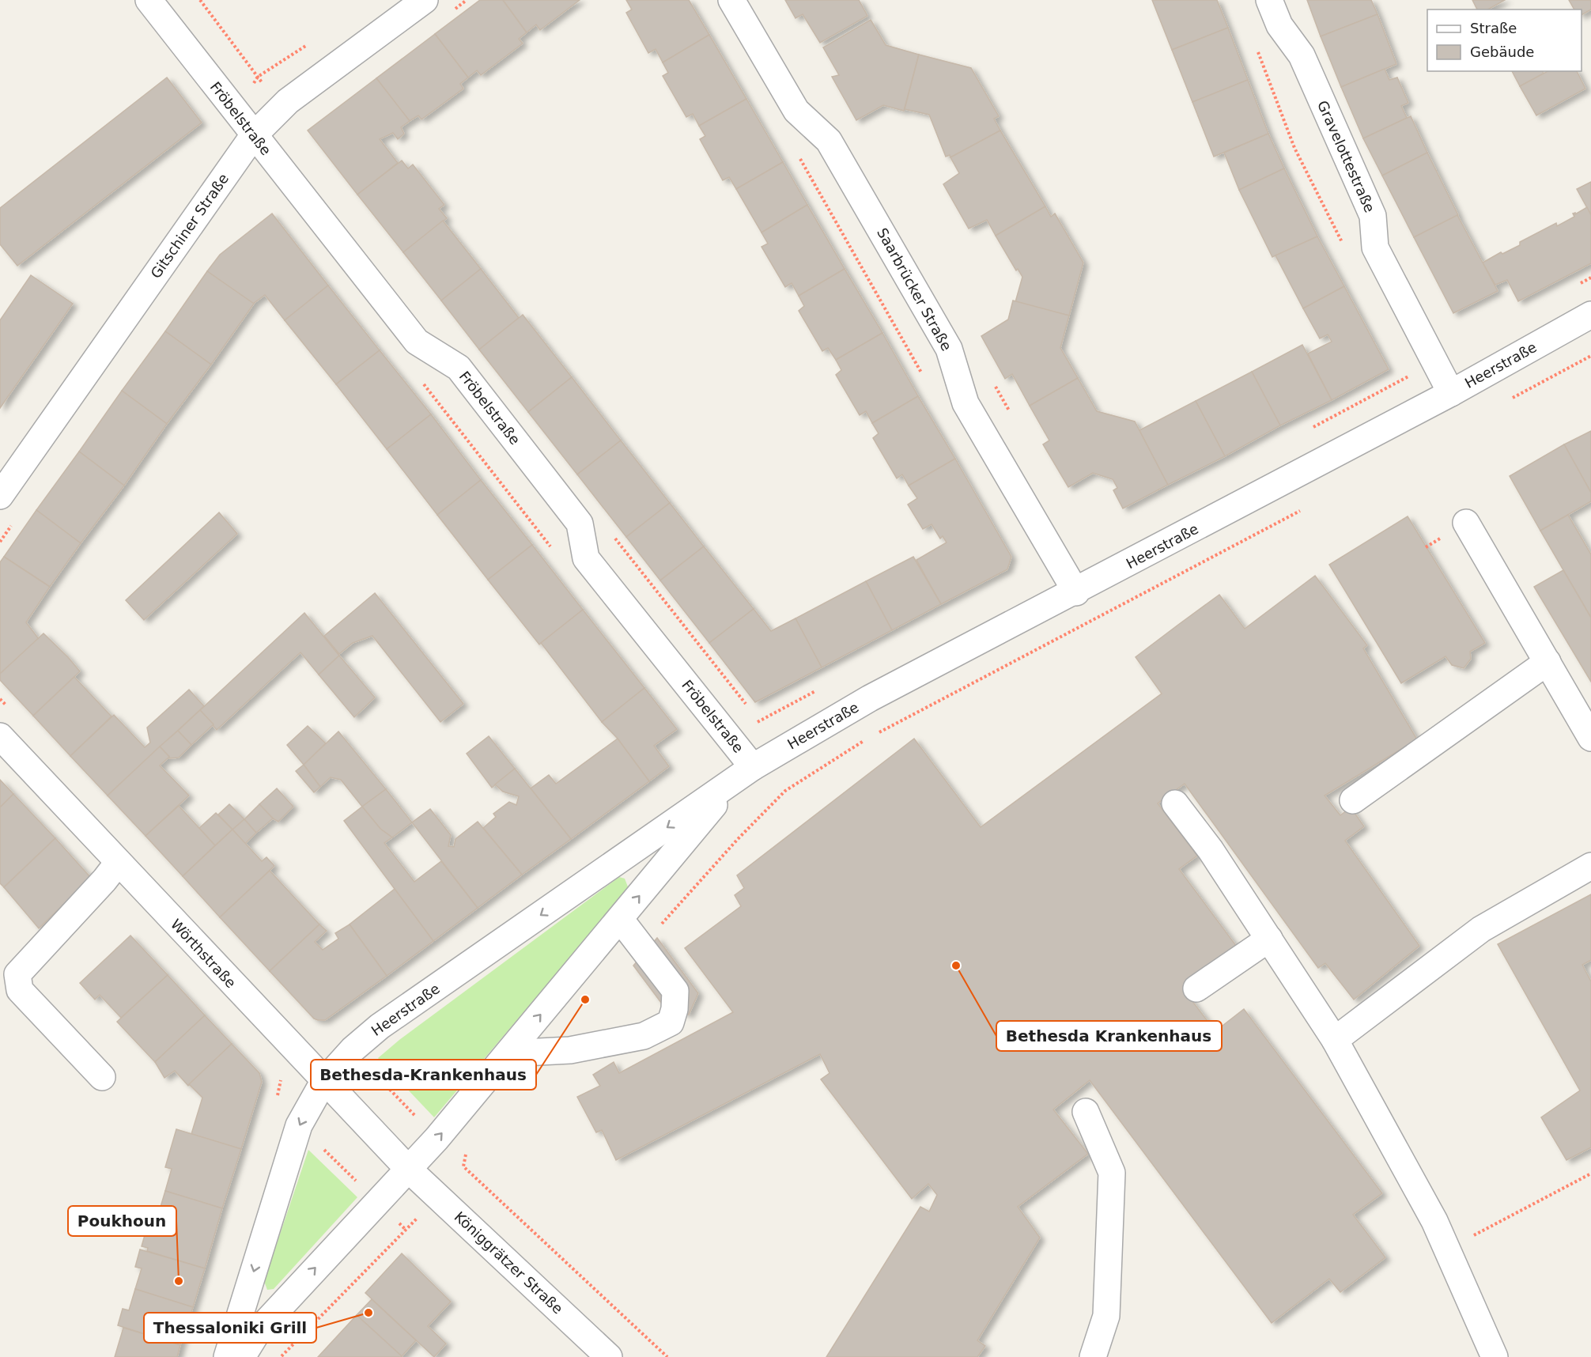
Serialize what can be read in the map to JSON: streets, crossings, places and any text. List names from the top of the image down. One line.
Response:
{"streets":{"street":["Fröbelstraße","Gravelottestraße","Gitschiner Straße","Saarbrücker Straße","Heerstraße","Wörthstraße","Königgrätzer Straße"]},"crossings":[["Fröbelstraße","Gitschiner Straße"],["Fröbelstraße","Heerstraße"],["Gravelottestraße","Heerstraße"],["Saarbrücker Straße","Heerstraße"],["Heerstraße","Wörthstraße"],["Heerstraße","Königgrätzer Straße"],["Wörthstraße","Königgrätzer Straße"]],"places":["Bethesda Krankenhaus","Bethesda-Krankenhaus","Poukhoun","Thessaloniki Grill"],"legend":["Straße","Gebäude"]}
